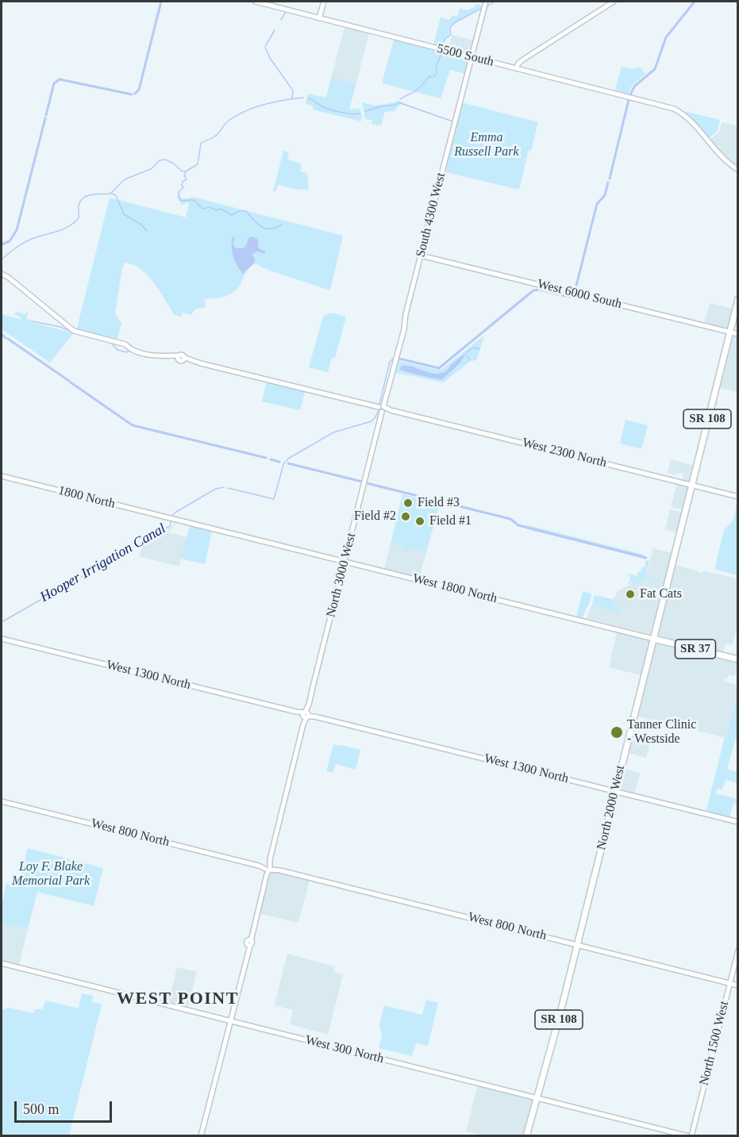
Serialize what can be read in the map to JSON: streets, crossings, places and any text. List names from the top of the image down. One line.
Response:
{"streets":{"main road":["5500 South","South 4300 West","West 6000 South","SR 108","West 2300 North","1800 North","North 3000 West","West 1800 North","SR 37","West 1300 North","North 2000 West","West 800 North","North 1500 West","West 300 North"]},"crossings":[["5500 South","South 4300 West"],["South 4300 West","West 6000 South"],["South 4300 West","North 3000 West"],["West 6000 South","SR 108"],["West 6000 South","North 2000 West"],["SR 108","North 2000 West"],["West 2300 North","North 3000 West"],["West 2300 North","North 2000 West"],["1800 North","West 1800 North"],["North 3000 West","West 1800 North"],["North 3000 West","West 1300 North"],["North 3000 West","West 800 North"],["North 3000 West","West 300 North"],["West 1800 North","North 2000 West"],["West 1300 North","North 2000 West"],["North 2000 West","West 800 North"],["North 2000 West","West 300 North"],["West 800 North","North 1500 West"],["North 1500 West","West 300 North"]],"districts":["WEST POINT"],"water":["Hooper Irrigation Canal"],"parks":["Emma Russell Park","Loy F. Blake Memorial Park"],"places":["Field #3","Field #2","Field #1","Fat Cats","Tanner Clinic - Westside"],"scale_bar":"500 m"}
